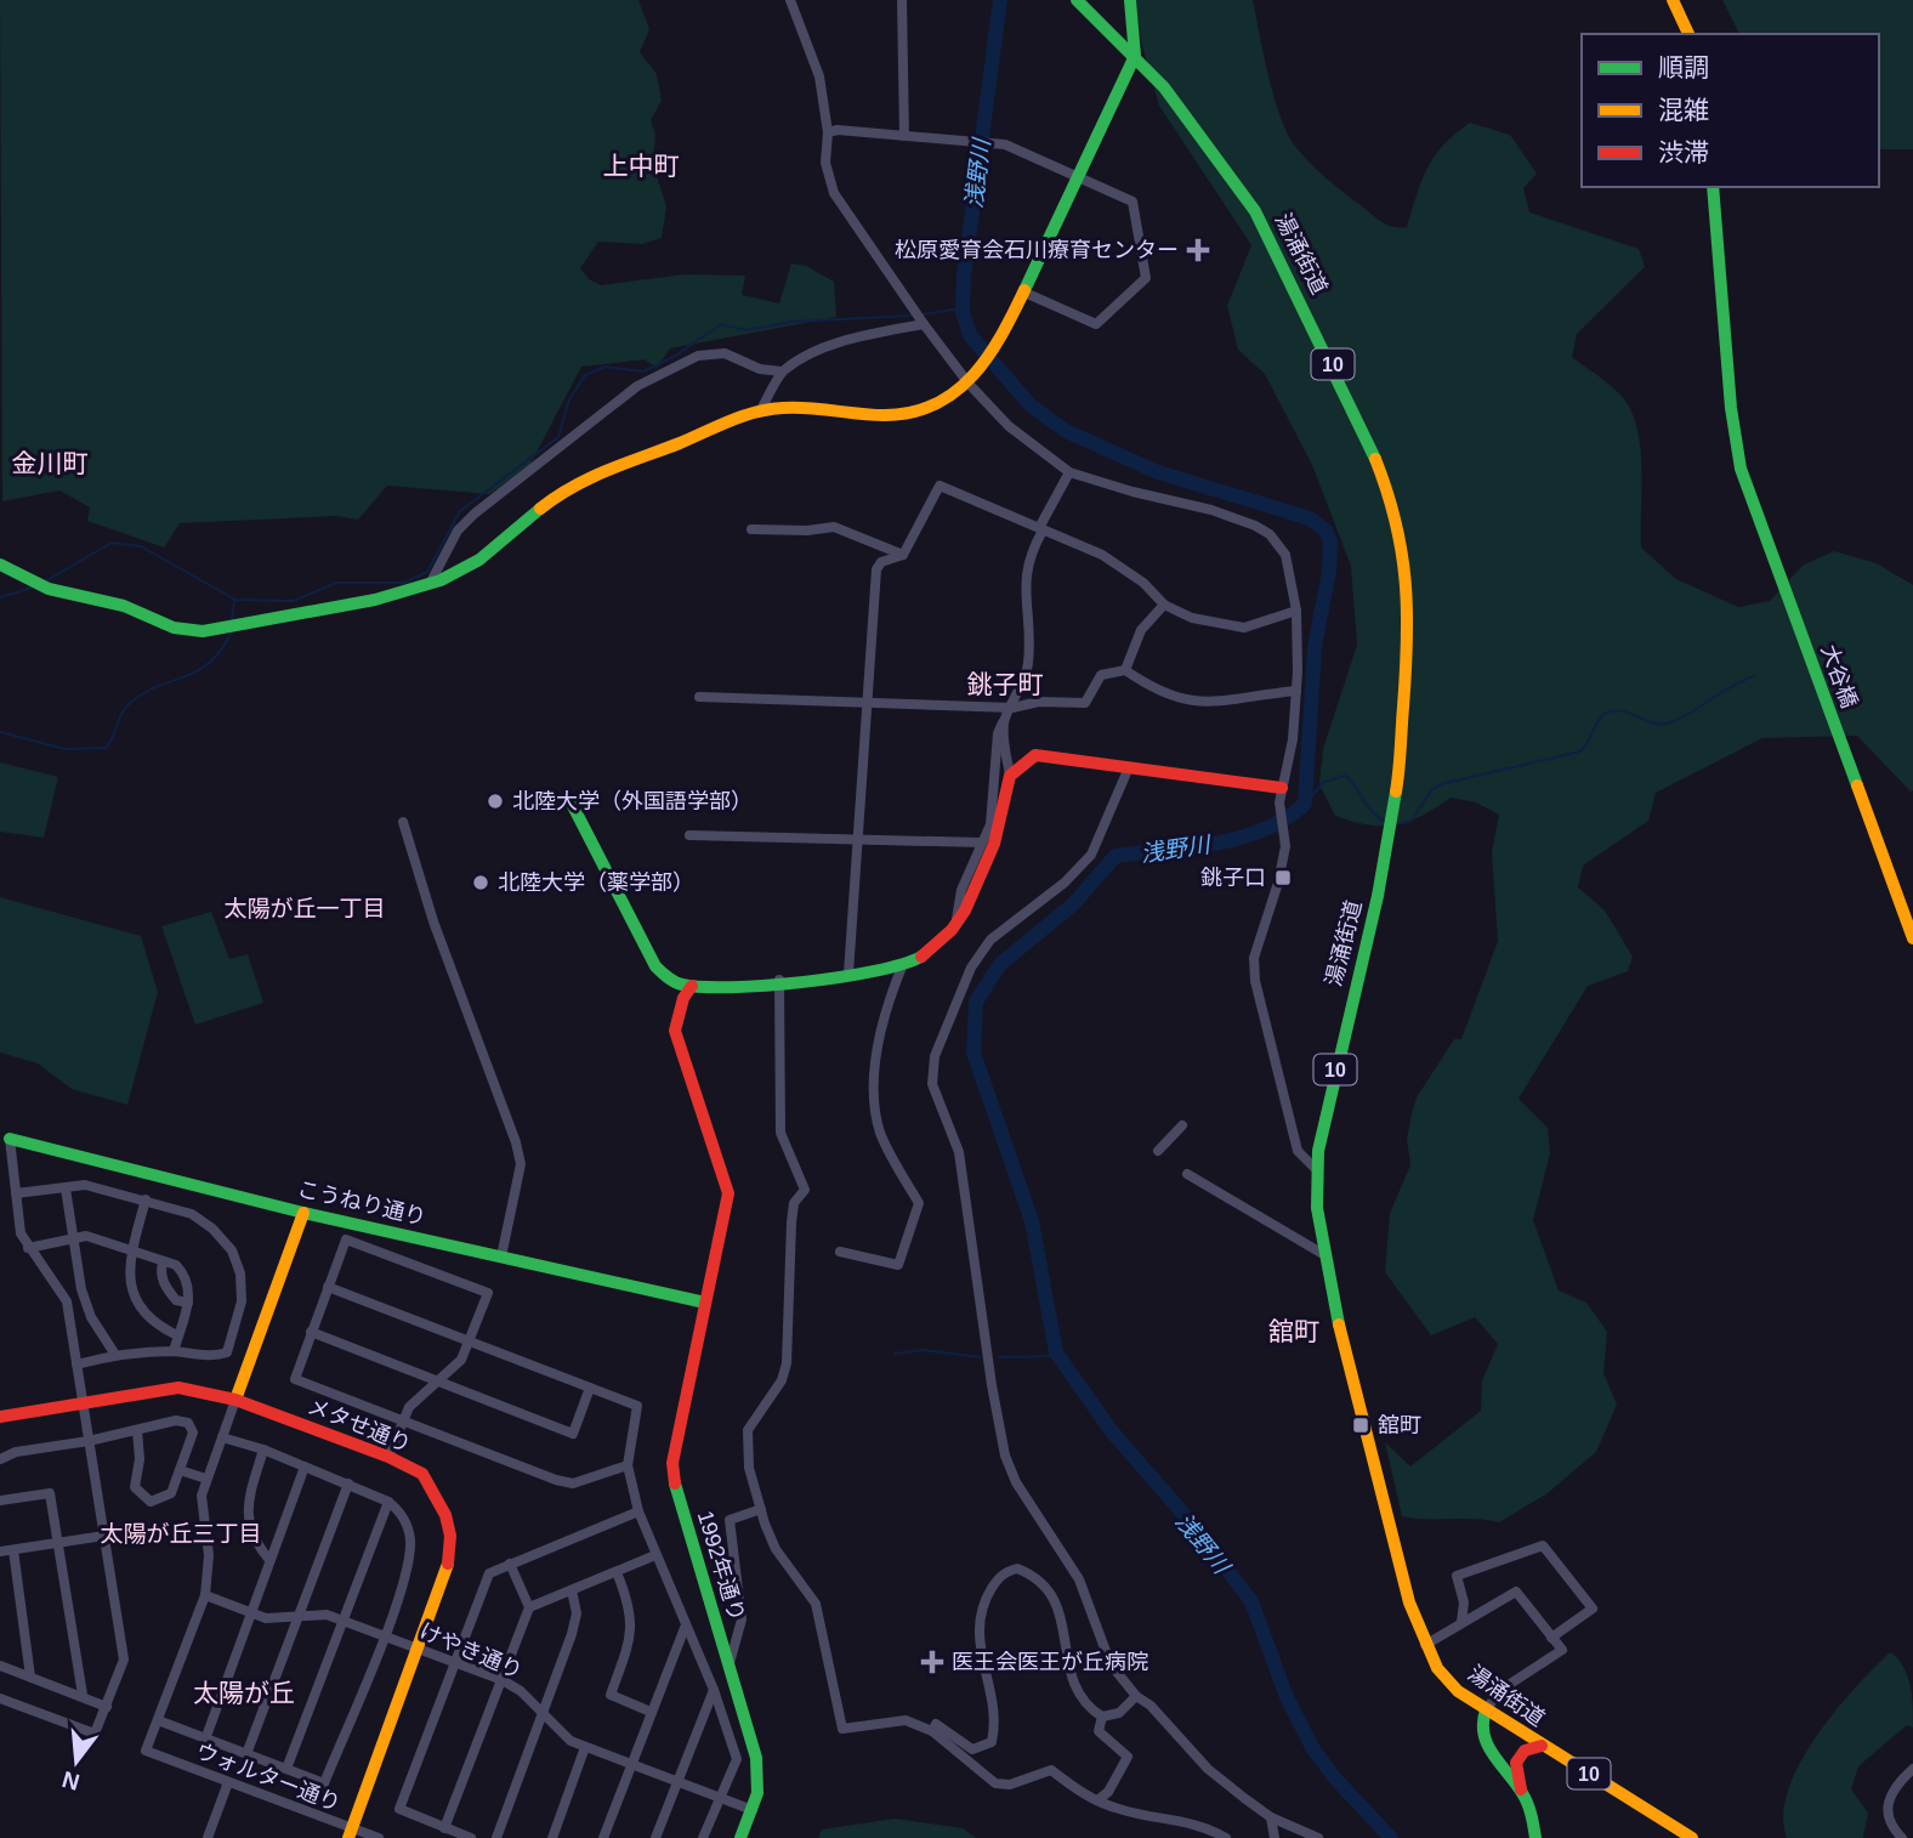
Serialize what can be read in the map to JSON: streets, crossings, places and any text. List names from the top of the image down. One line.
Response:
{"streets":{"street":["湯涌街道","10","大谷橋","こうねり通り","メタせ通り","1992年通り","けやき通り","ウォルター通り"]},"crossings":[["こうねり通り","1992年通り"],["メタせ通り","けやき通り"],["メタせ通り","ウォルター通り"],["1992年通り","けやき通り"]],"districts":["上中町","金川町","銚子町","太陽が丘一丁目","舘町","太陽が丘三丁目","太陽が丘"],"water":["浅野川"],"places":{"health":["松原愛育会石川療育センター","医王会医王が丘病院"],"other":["北陸大学（外国語学部）","北陸大学（薬学部）"],"transit":["銚子口","舘町"]},"legend":["順調","混雑","渋滞"],"north":"bottom"}
